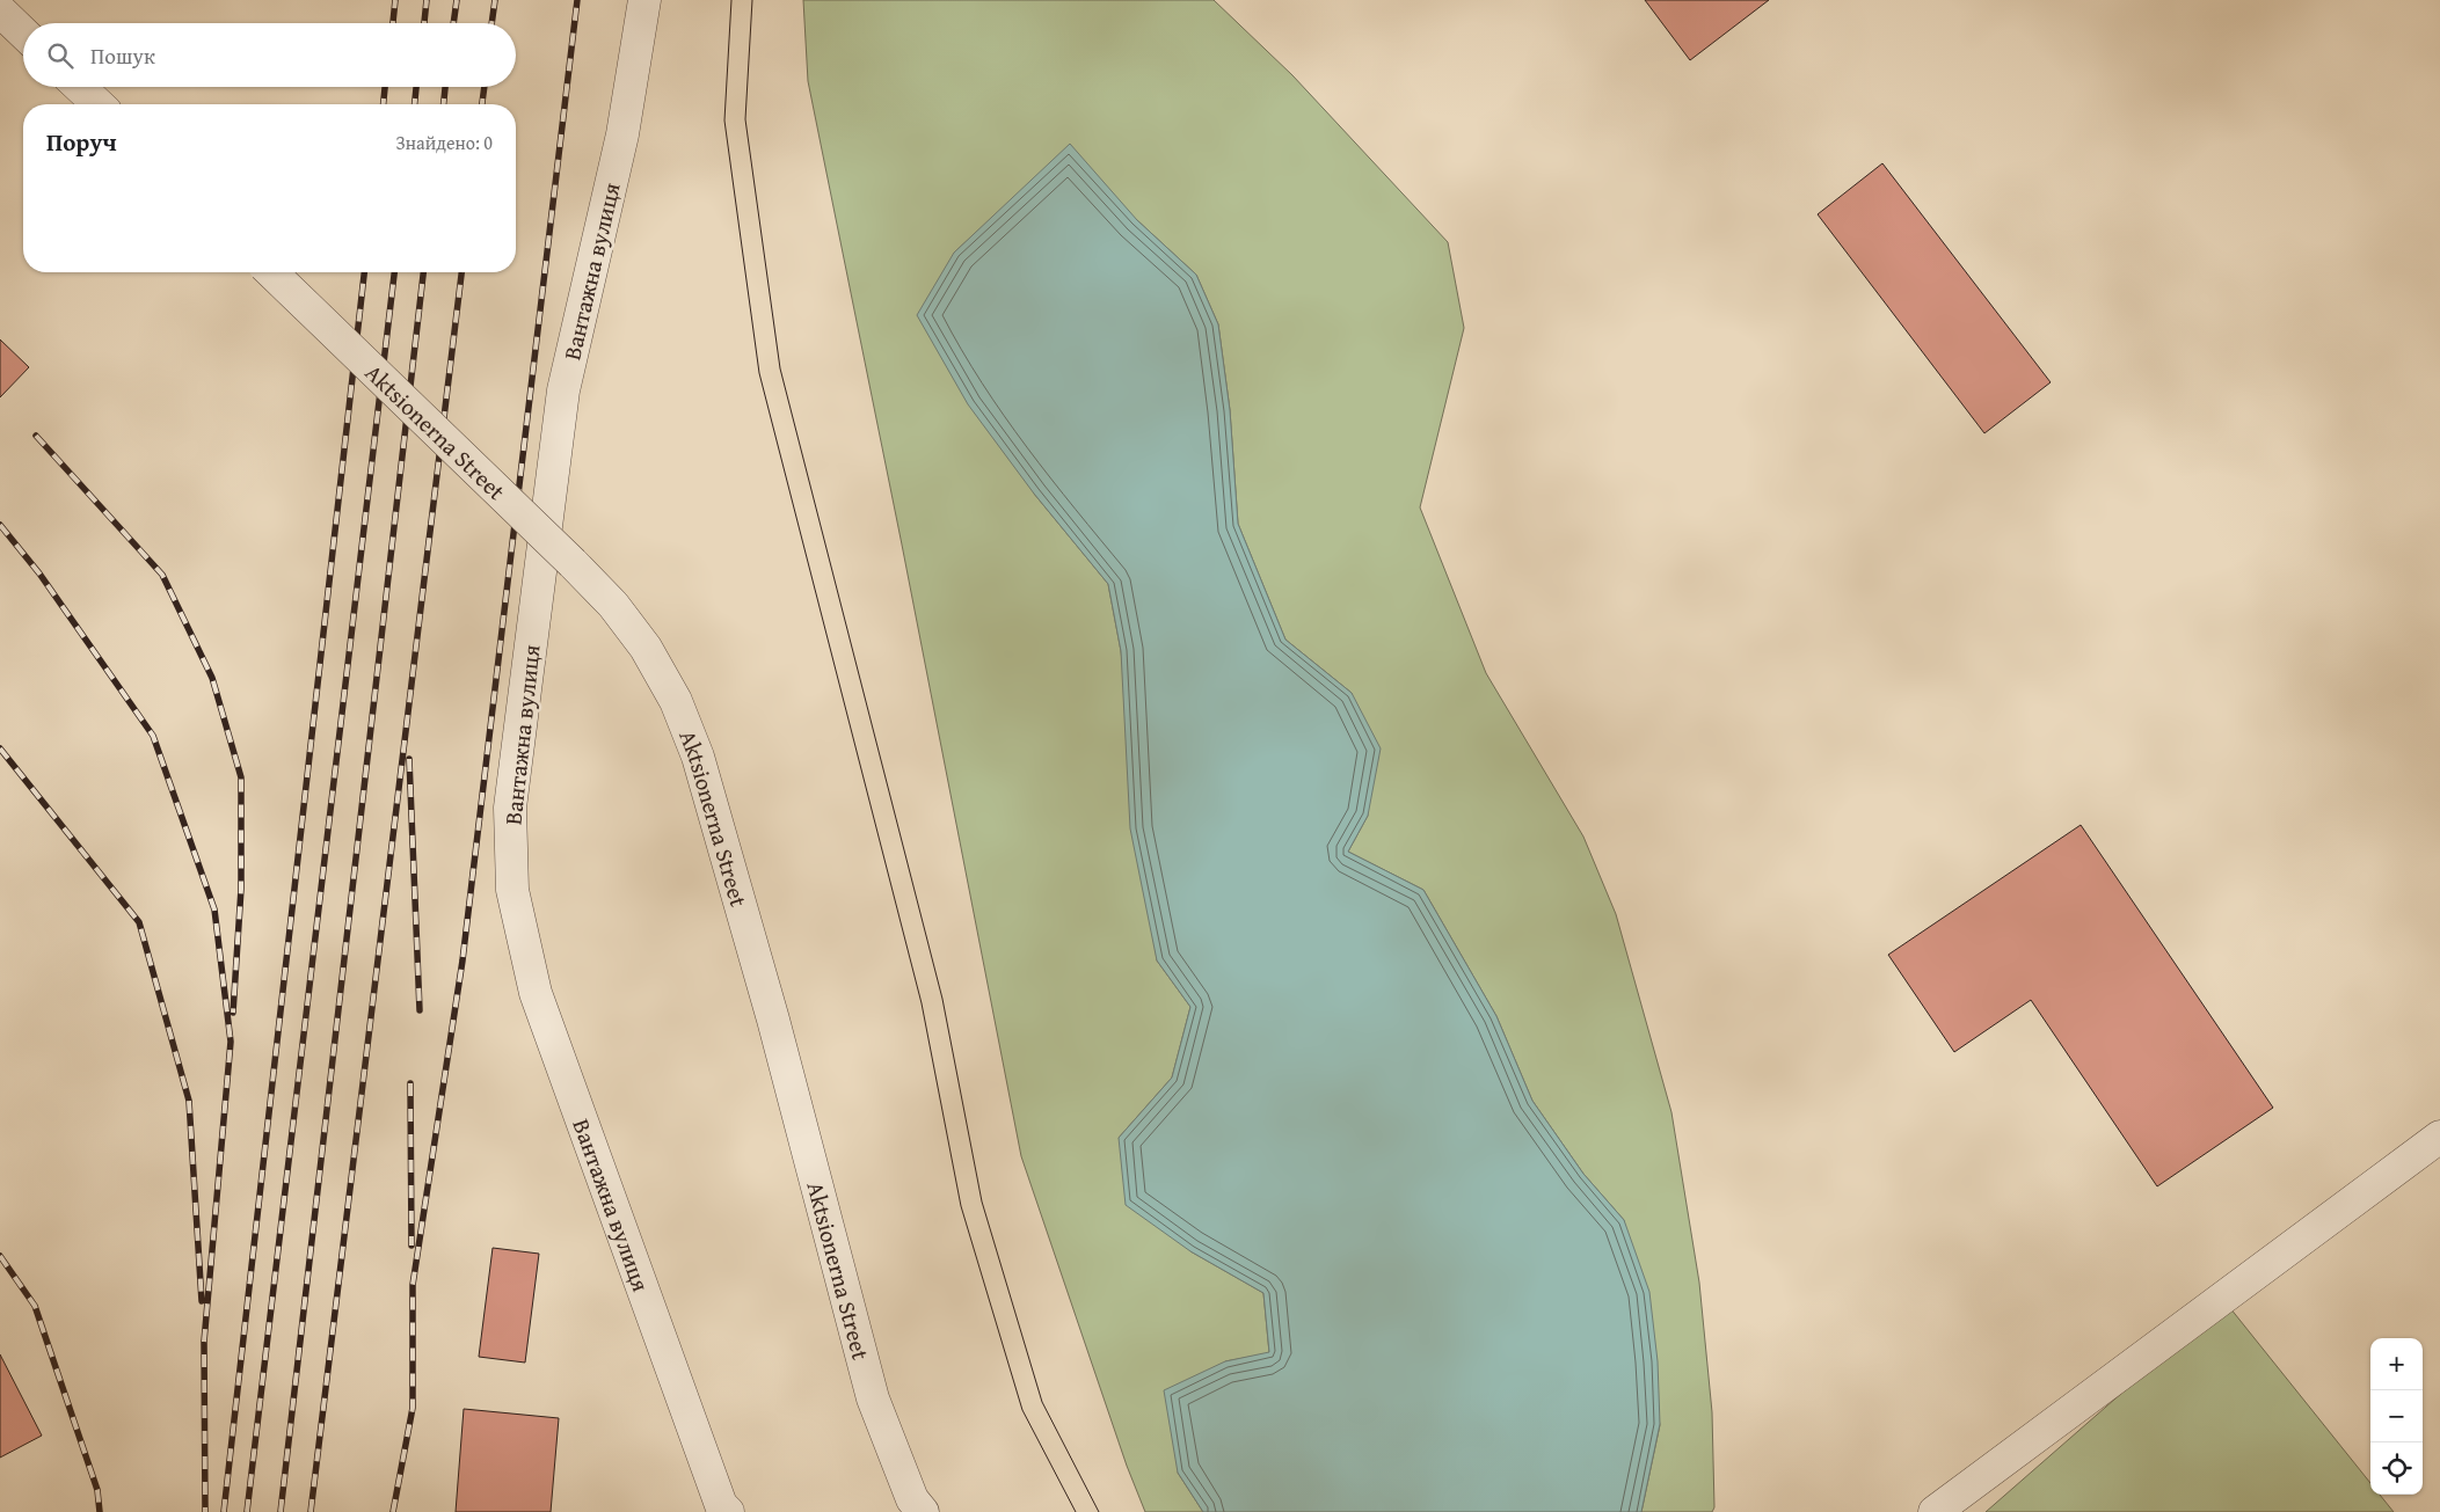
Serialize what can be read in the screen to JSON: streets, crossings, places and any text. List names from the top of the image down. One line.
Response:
{"streets":{"street":["Вантажна вулиця","Aktsionerna Street"]},"page":{"search":"Пошук","heading":["Поруч","Знайдено: 0"],"map_buttons":["+","−"]}}
